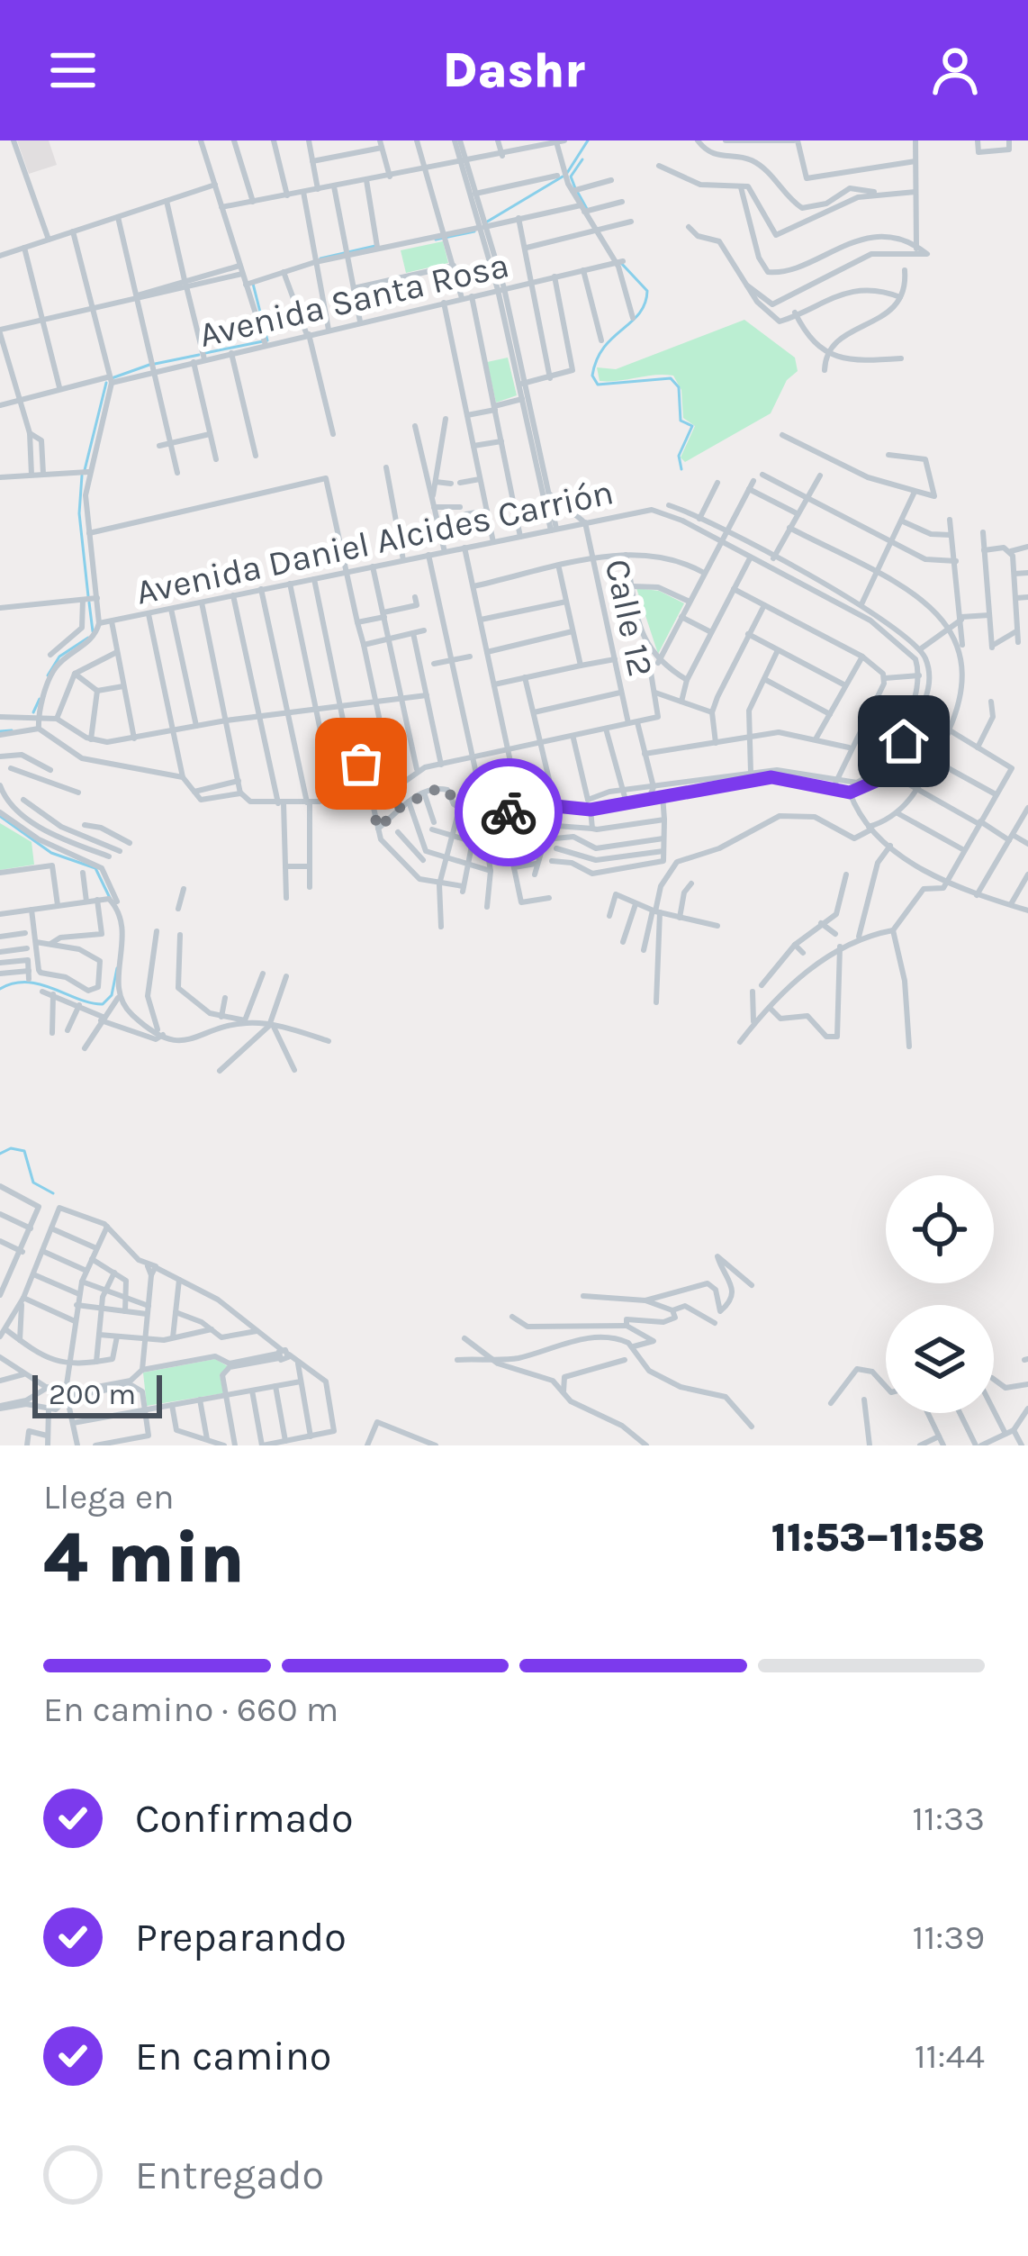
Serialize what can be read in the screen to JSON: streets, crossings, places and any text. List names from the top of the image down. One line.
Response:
{"streets":{"street":["Avenida Santa Rosa","Avenida Daniel Alcides Carrión","Calle 12"]},"crossings":[["Avenida Daniel Alcides Carrión","Calle 12"]],"scale_bar":"200 m","page":{"header":"Dashr","scale":"200 m","heading":["4 min","Llega en","11:53–11:58"],"bar":"En camino · 660 m","list":[["Confirmado","11:33"],["Preparando","11:39"],["En camino","11:44"],"Entregado"]}}
